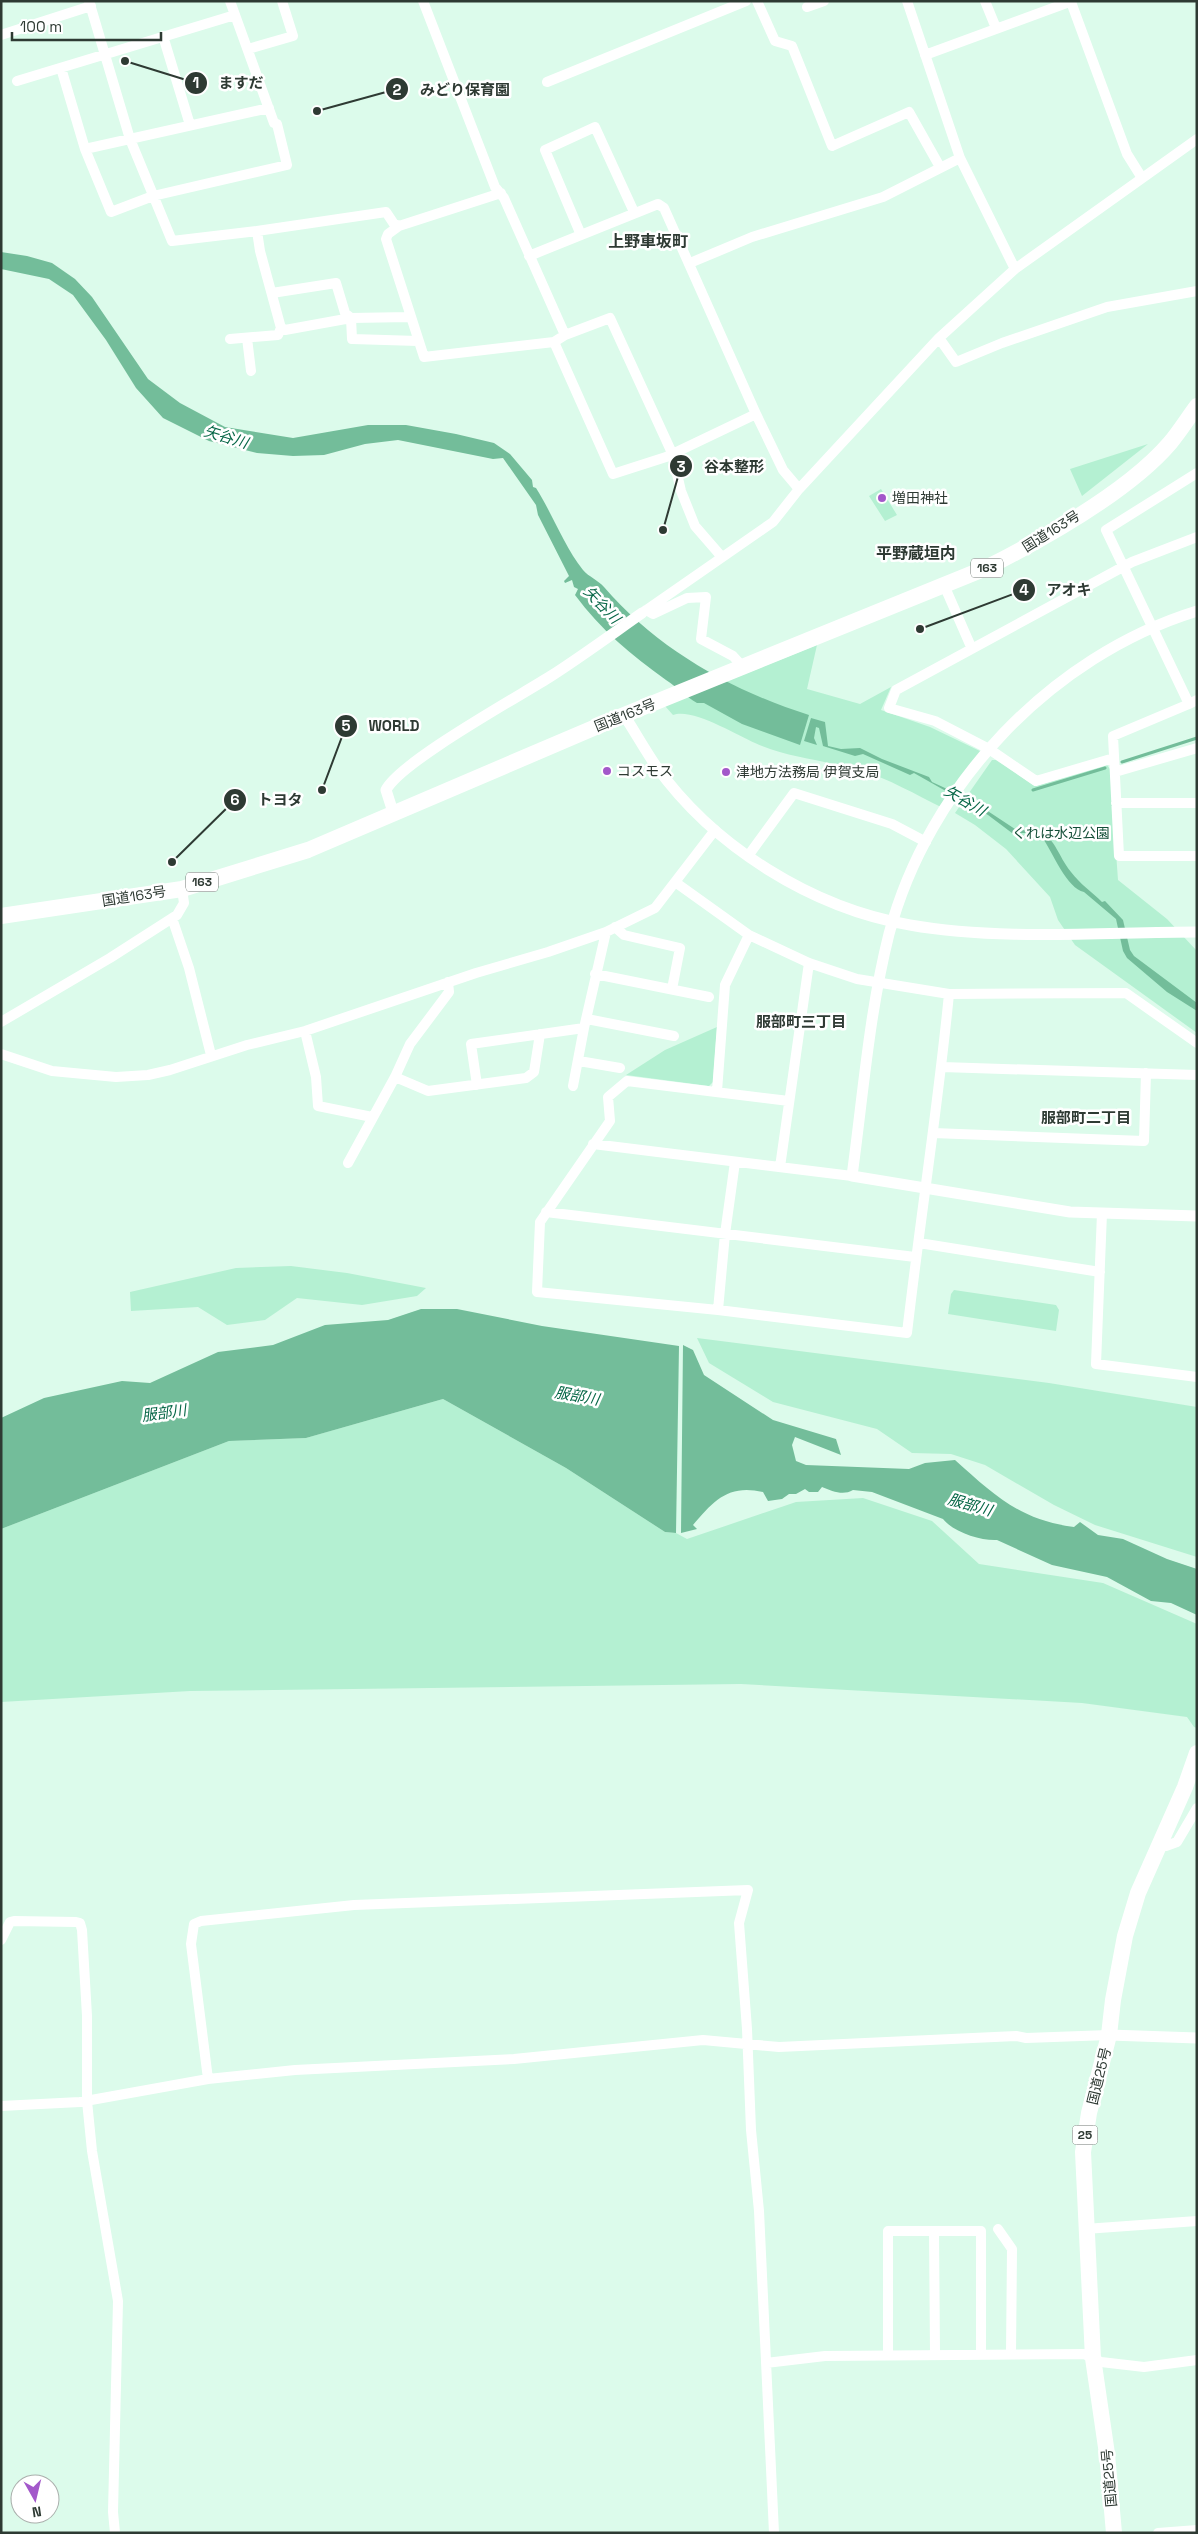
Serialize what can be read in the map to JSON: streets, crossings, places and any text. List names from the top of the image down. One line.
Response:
{"streets":{"highway":["国道163号","163","国道25号","25"]},"districts":["上野車坂町","平野蔵垣内","服部町三丁目","服部町二丁目"],"water":["矢谷川","服部川"],"parks":["くれは水辺公園"],"places":["ますだ","みどり保育園","増田神社","谷本整形","アオキ","コスモス","津地方法務局 伊賀支局","WORLD","トヨタ"],"scale_bar":"100 m","north":"bottom"}
